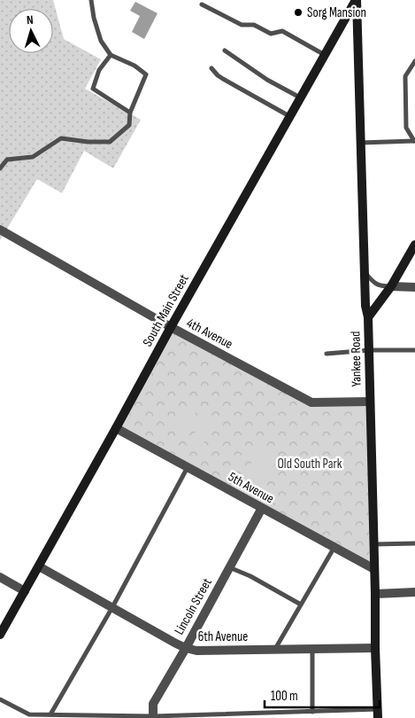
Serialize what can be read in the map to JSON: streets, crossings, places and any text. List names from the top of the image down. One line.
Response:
{"streets":{"street":["South Main Street","4th Avenue","Yankee Road","5th Avenue","Lincoln Street","6th Avenue"]},"crossings":[["South Main Street","4th Avenue"],["South Main Street","Yankee Road"],["South Main Street","5th Avenue"],["South Main Street","6th Avenue"],["4th Avenue","Yankee Road"],["Yankee Road","5th Avenue"],["Yankee Road","6th Avenue"],["5th Avenue","Lincoln Street"],["Lincoln Street","6th Avenue"]],"parks":["Old South Park"],"places":["Sorg Mansion"],"scale_bar":"100 m","north":"top"}
